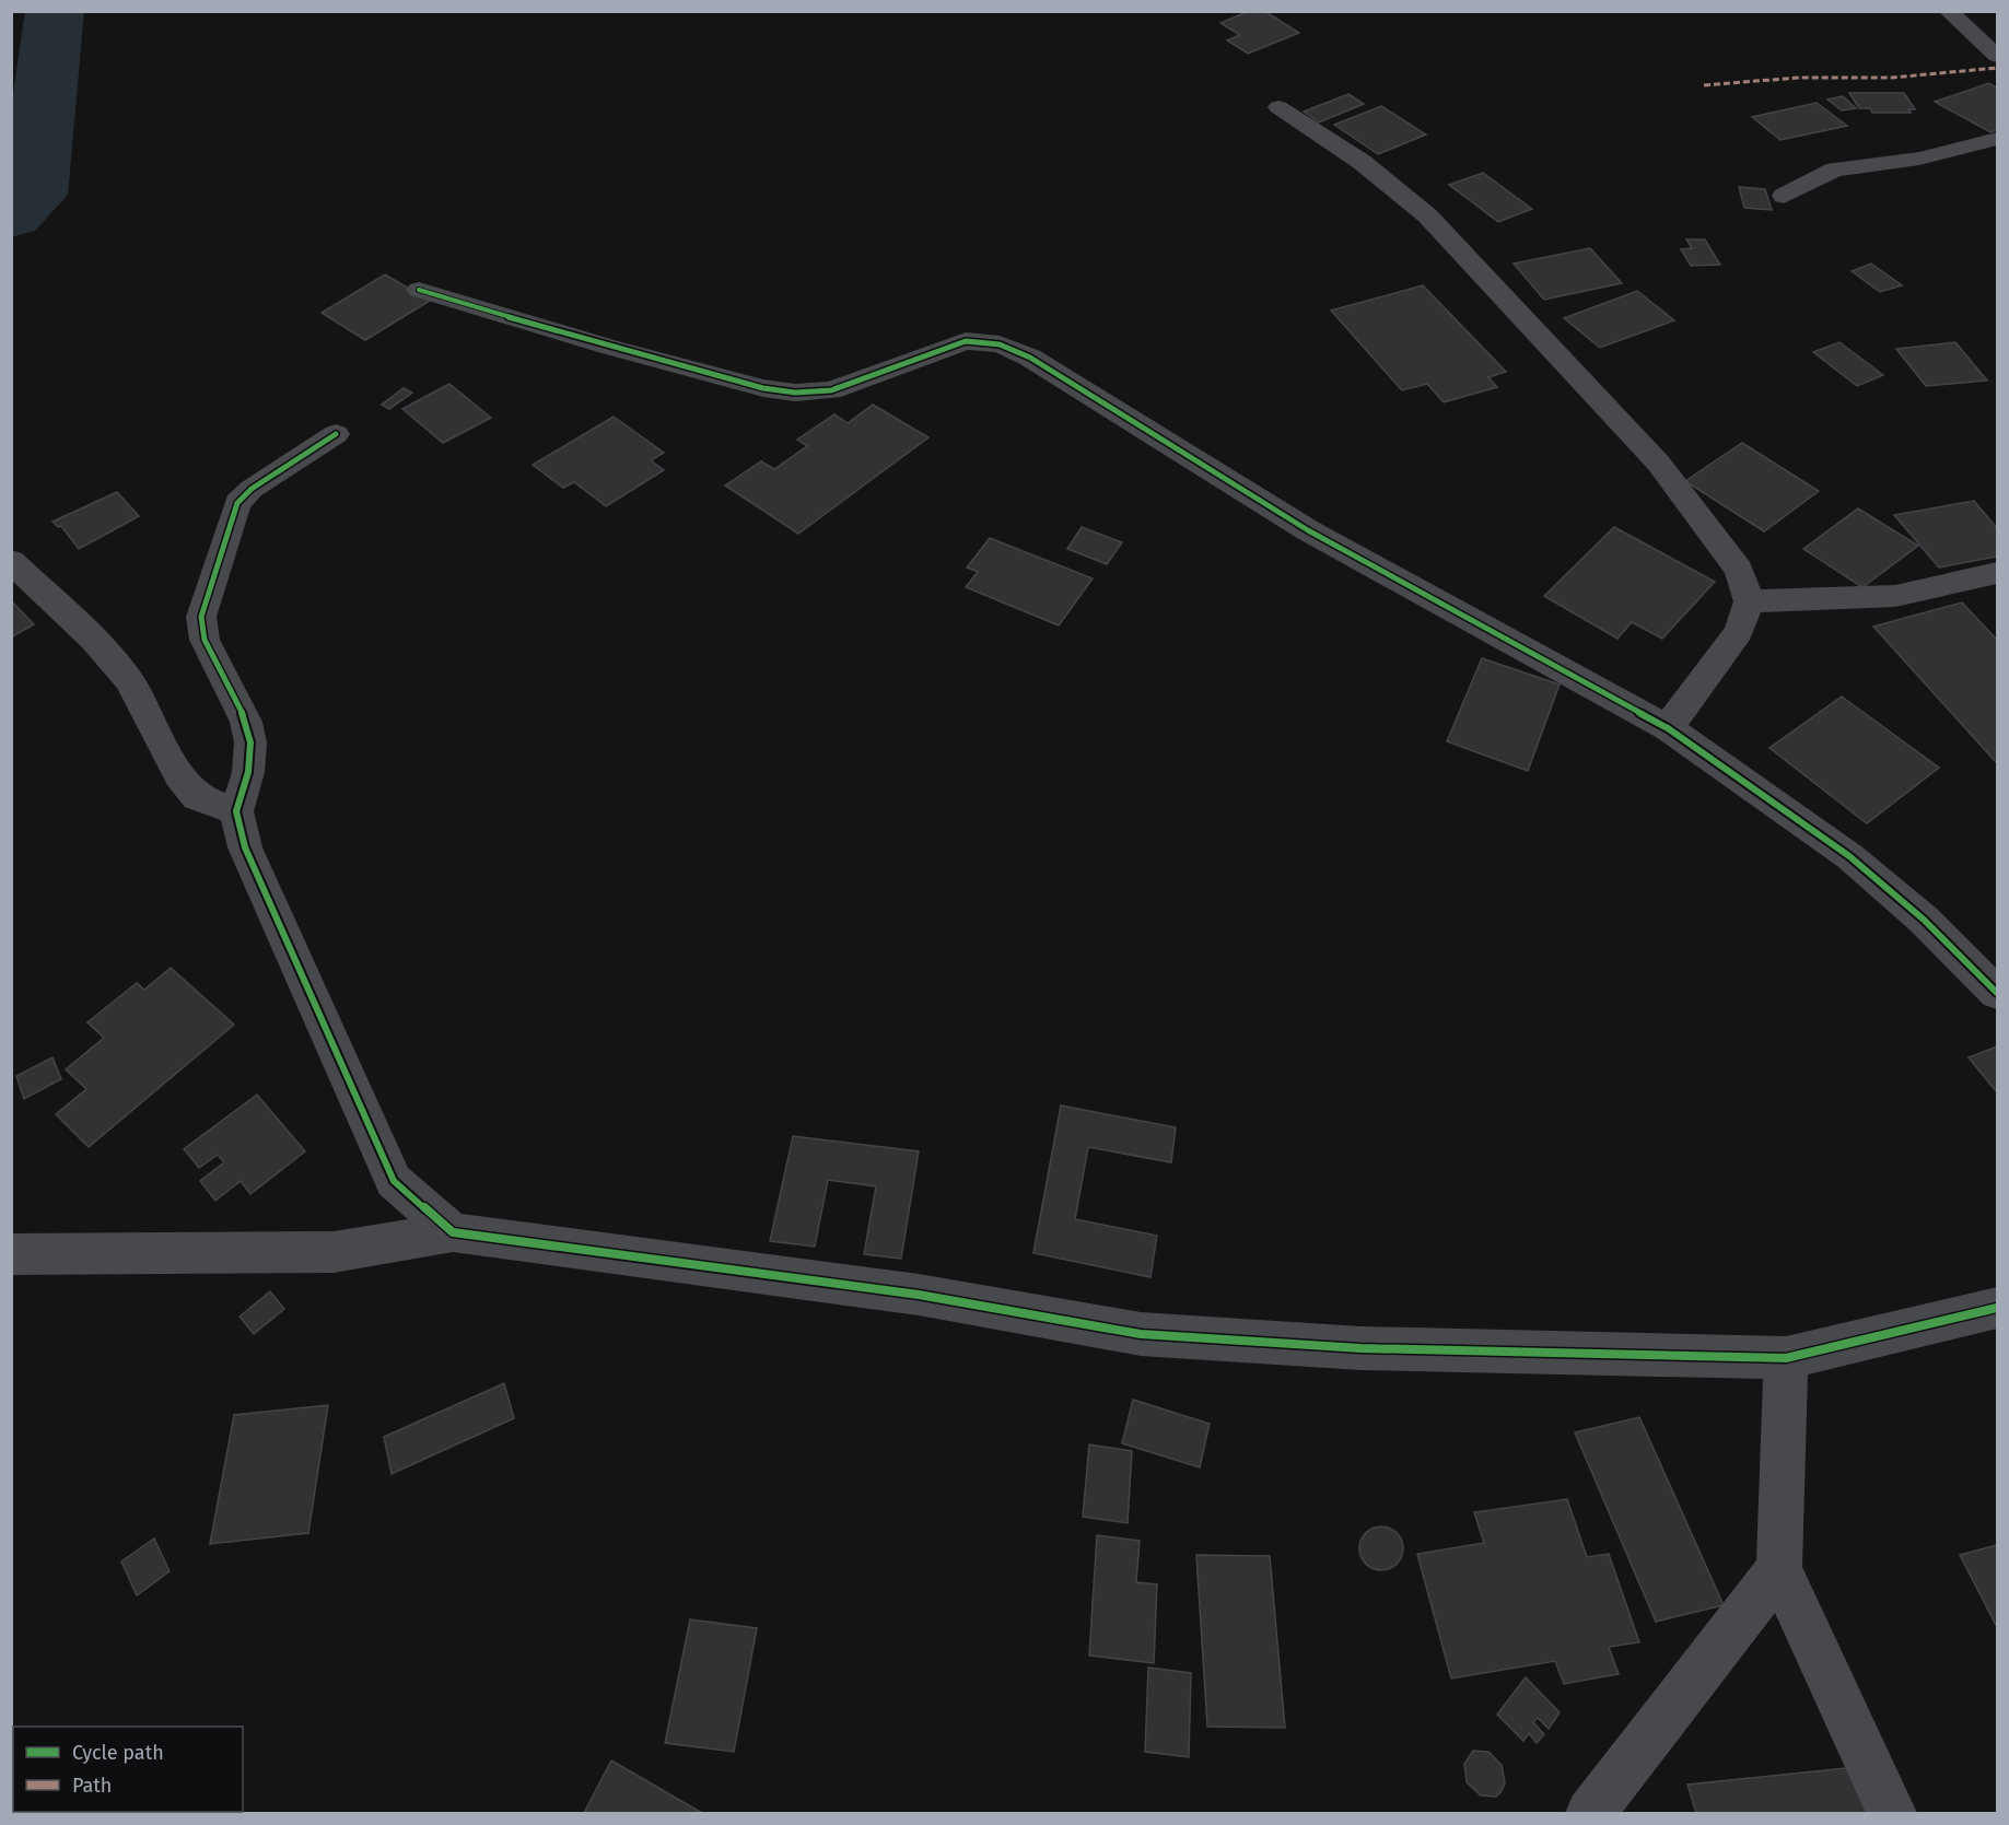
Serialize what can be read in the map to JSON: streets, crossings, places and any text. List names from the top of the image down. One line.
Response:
{"legend":["Cycle path","Path"]}
